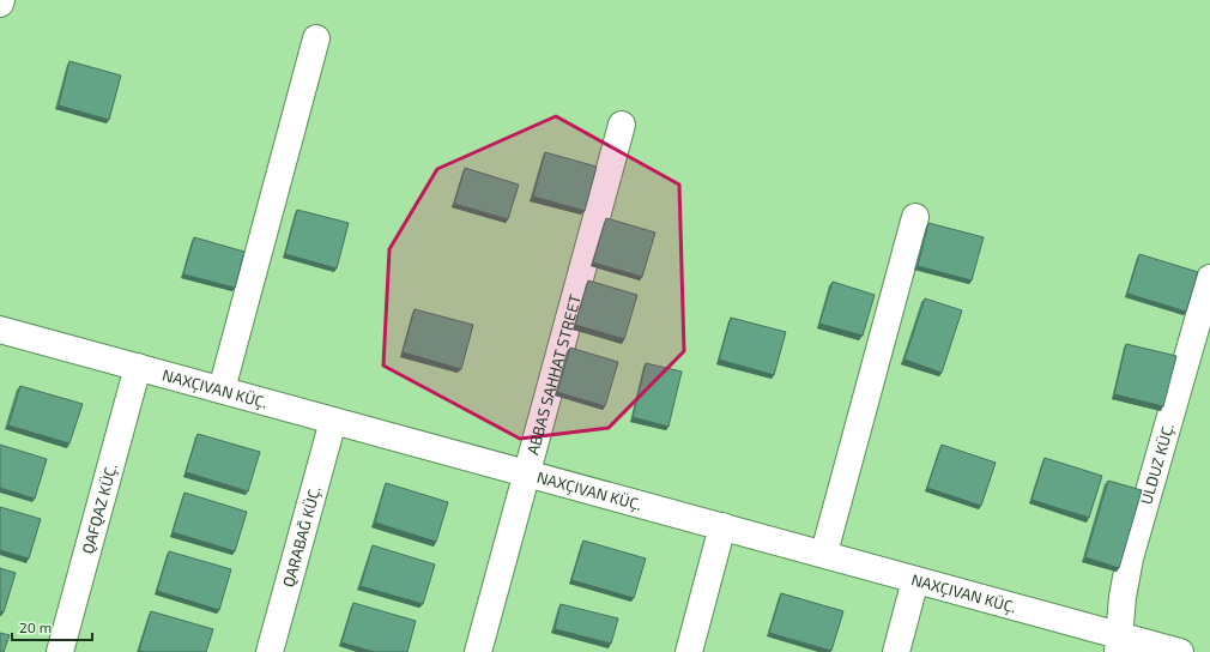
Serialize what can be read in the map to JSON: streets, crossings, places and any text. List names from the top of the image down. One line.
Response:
{"streets":{"street":["ABBAS SAHHAT STREET","ULDUZ KÜÇ.","QAFQAZ KÜÇ.","QARABAĞ KÜÇ."]},"scale_bar":"20 m"}
